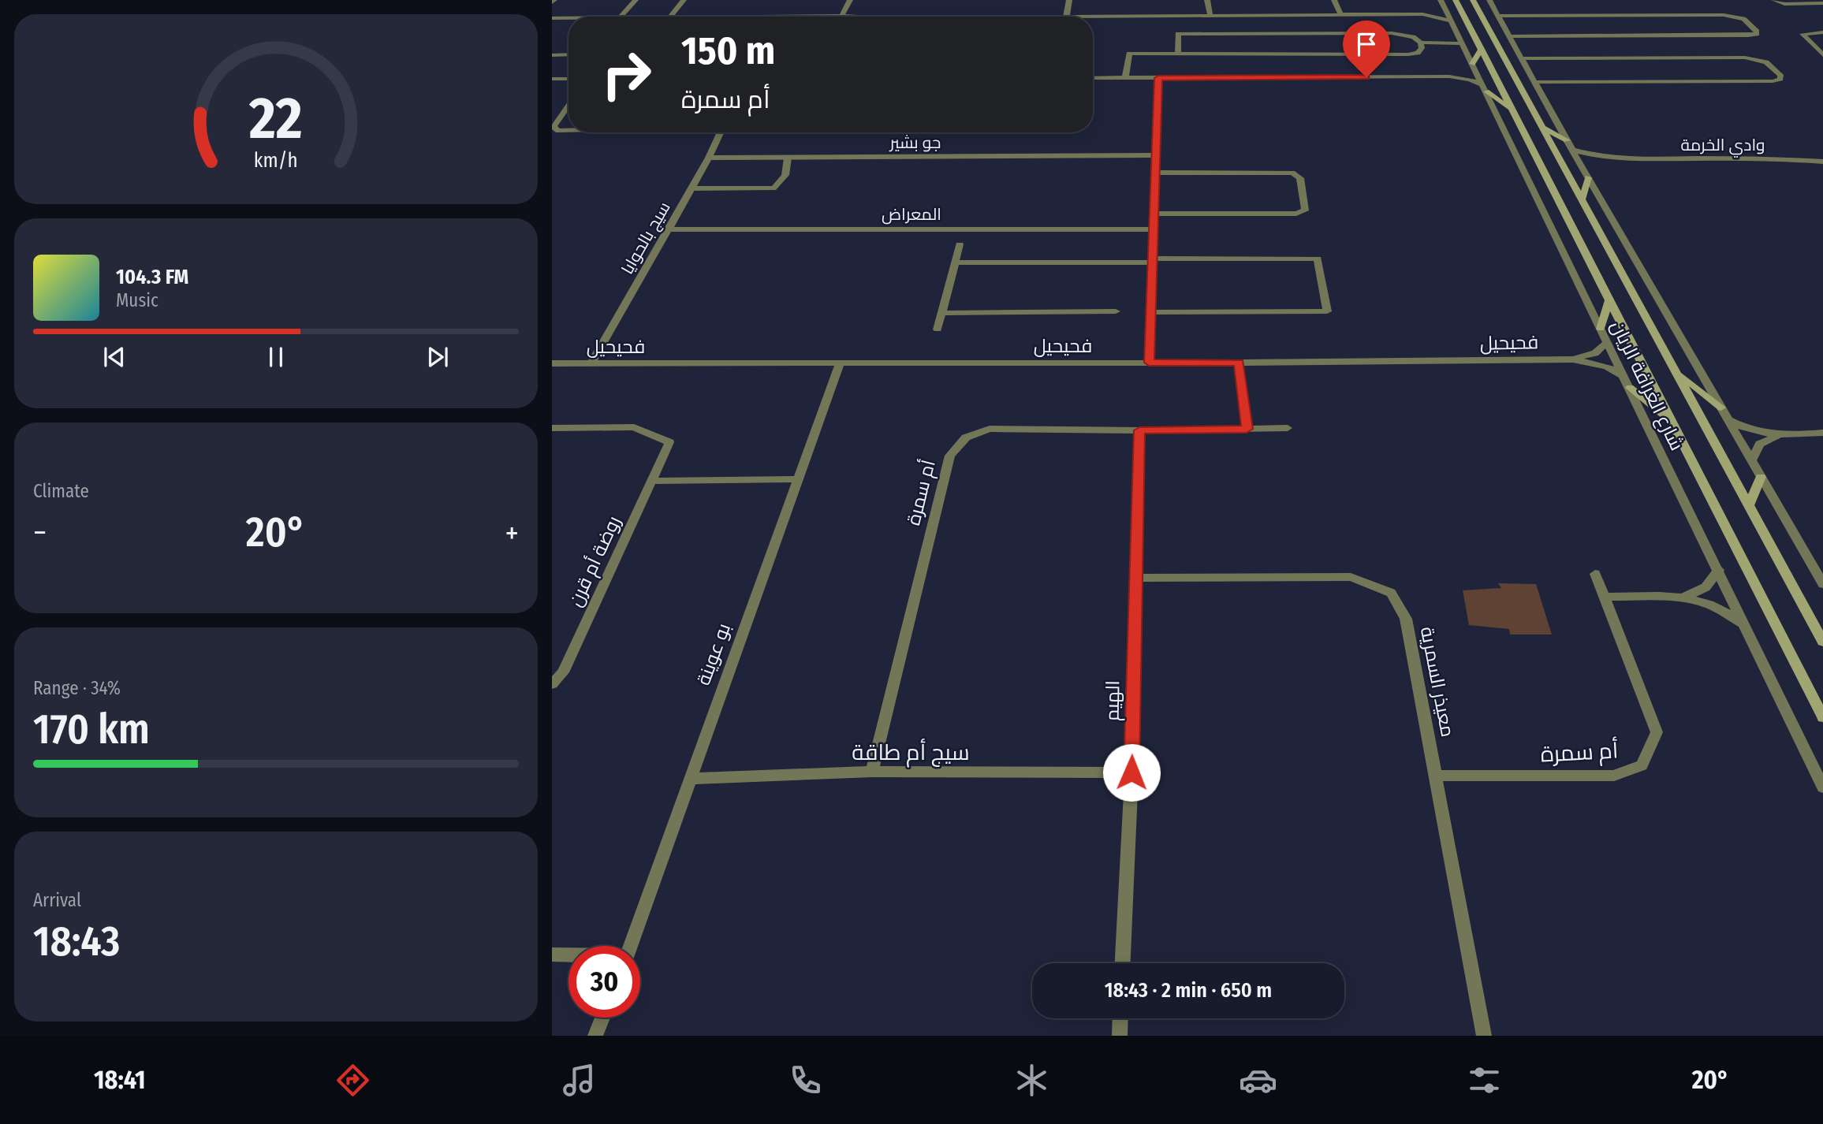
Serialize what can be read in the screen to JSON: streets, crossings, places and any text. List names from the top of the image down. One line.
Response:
{"streets":{"main road":["شارع الغرافة الريان"],"street":["جو بشير","وادي الخرمة","المعراض","سيج بالحوايا","فحيحيل","أم سمرة","روضة أم قرن","بو عوينة","معيذر السمرية","الهيم","سيج أم طاقة"]},"crossings":[["جو بشير","سيج بالحوايا"],["المعراض","سيج بالحوايا"],["سيج بالحوايا","فحيحيل"],["فحيحيل","شارع الغرافة الريان"],["فحيحيل","بو عوينة"],["أم سمرة","معيذر السمرية"],["أم سمرة","الهيم"],["أم سمرة","سيج أم طاقة"],["بو عوينة","سيج أم طاقة"],["معيذر السمرية","الهيم"],["الهيم","سيج أم طاقة"]],"page":{"turn":["150 m","أم سمرة"],"song":["104.3 FM","Music"],"tile":["Climate",["Range · 34%","170 km"],["Arrival","18:43"]],"heat":["−","20°","+"],"limit":"30","trip":"18:43 · 2 min · 650 m","tabs":["18:41","20°"],"gauge":["22","km/h"]}}
